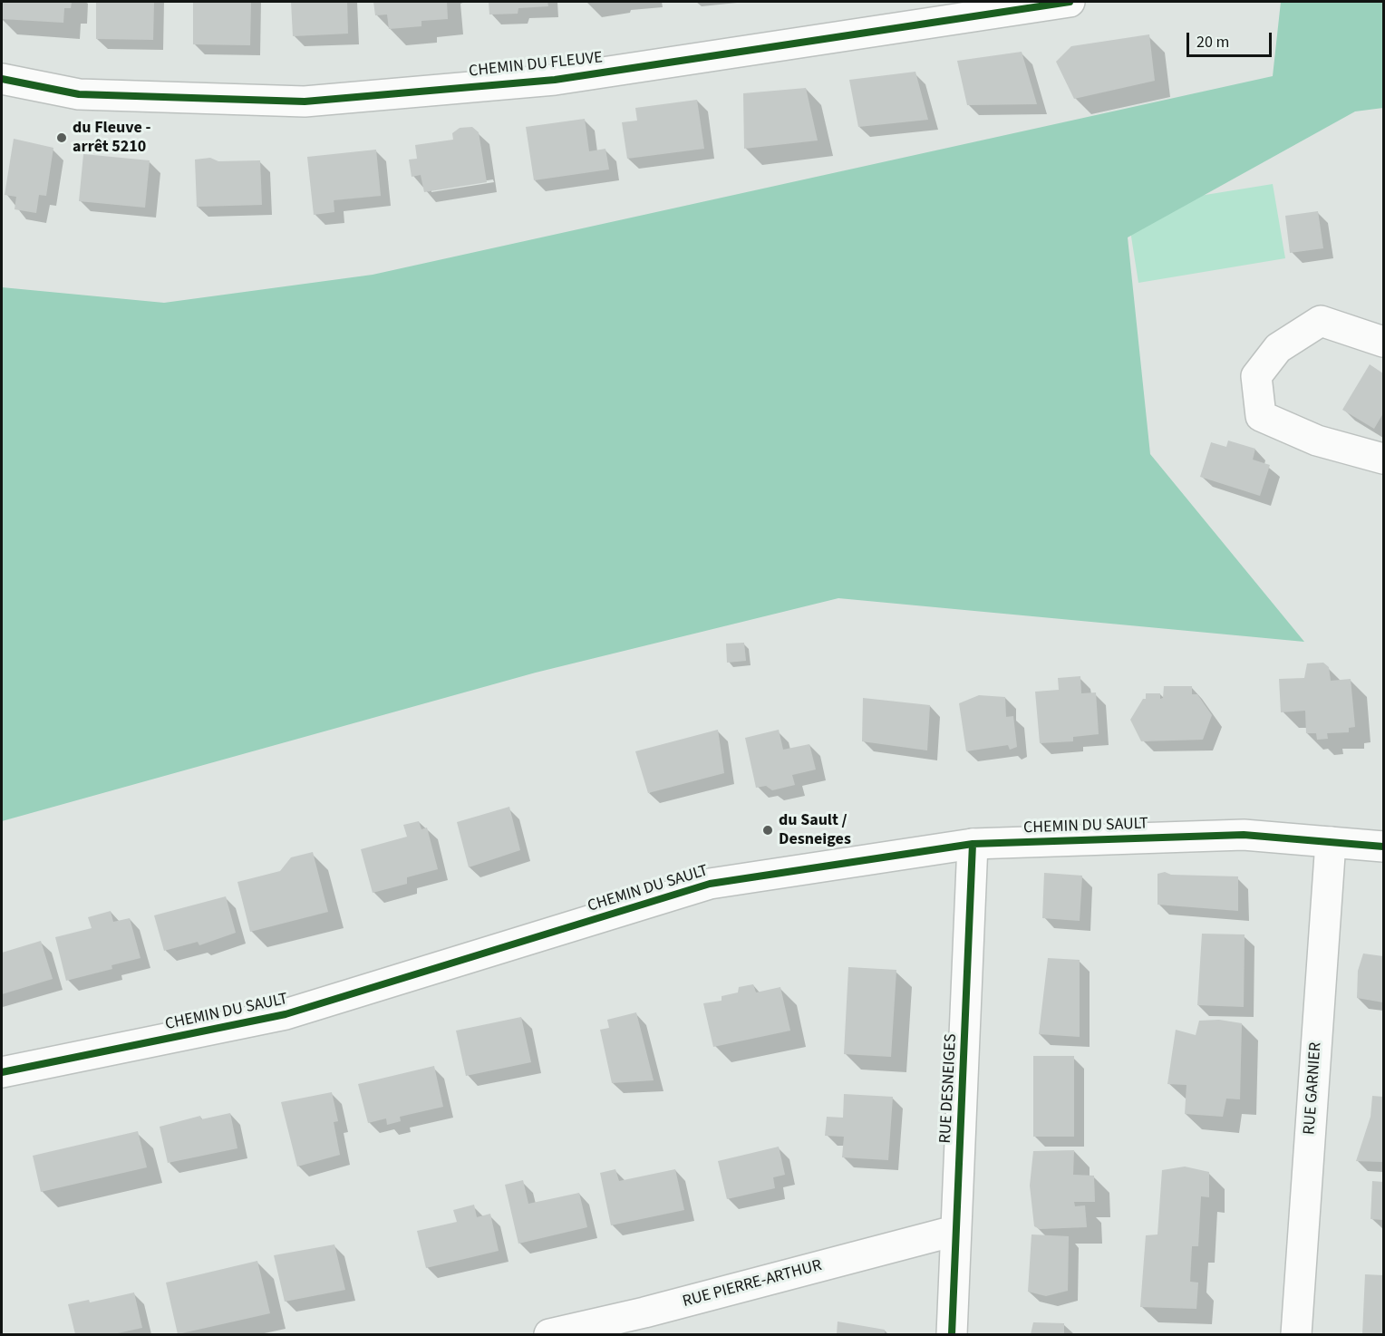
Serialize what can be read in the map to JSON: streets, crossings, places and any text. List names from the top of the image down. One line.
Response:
{"streets":{"street":["CHEMIN DU FLEUVE","CHEMIN DU SAULT","RUE DESNEIGES","RUE GARNIER","RUE PIERRE-ARTHUR"]},"crossings":[["CHEMIN DU SAULT","RUE DESNEIGES"],["CHEMIN DU SAULT","RUE GARNIER"],["RUE DESNEIGES","RUE PIERRE-ARTHUR"]],"places":["du Fleuve - arrêt 5210","du Sault / Desneiges"],"scale_bar":"20 m"}
